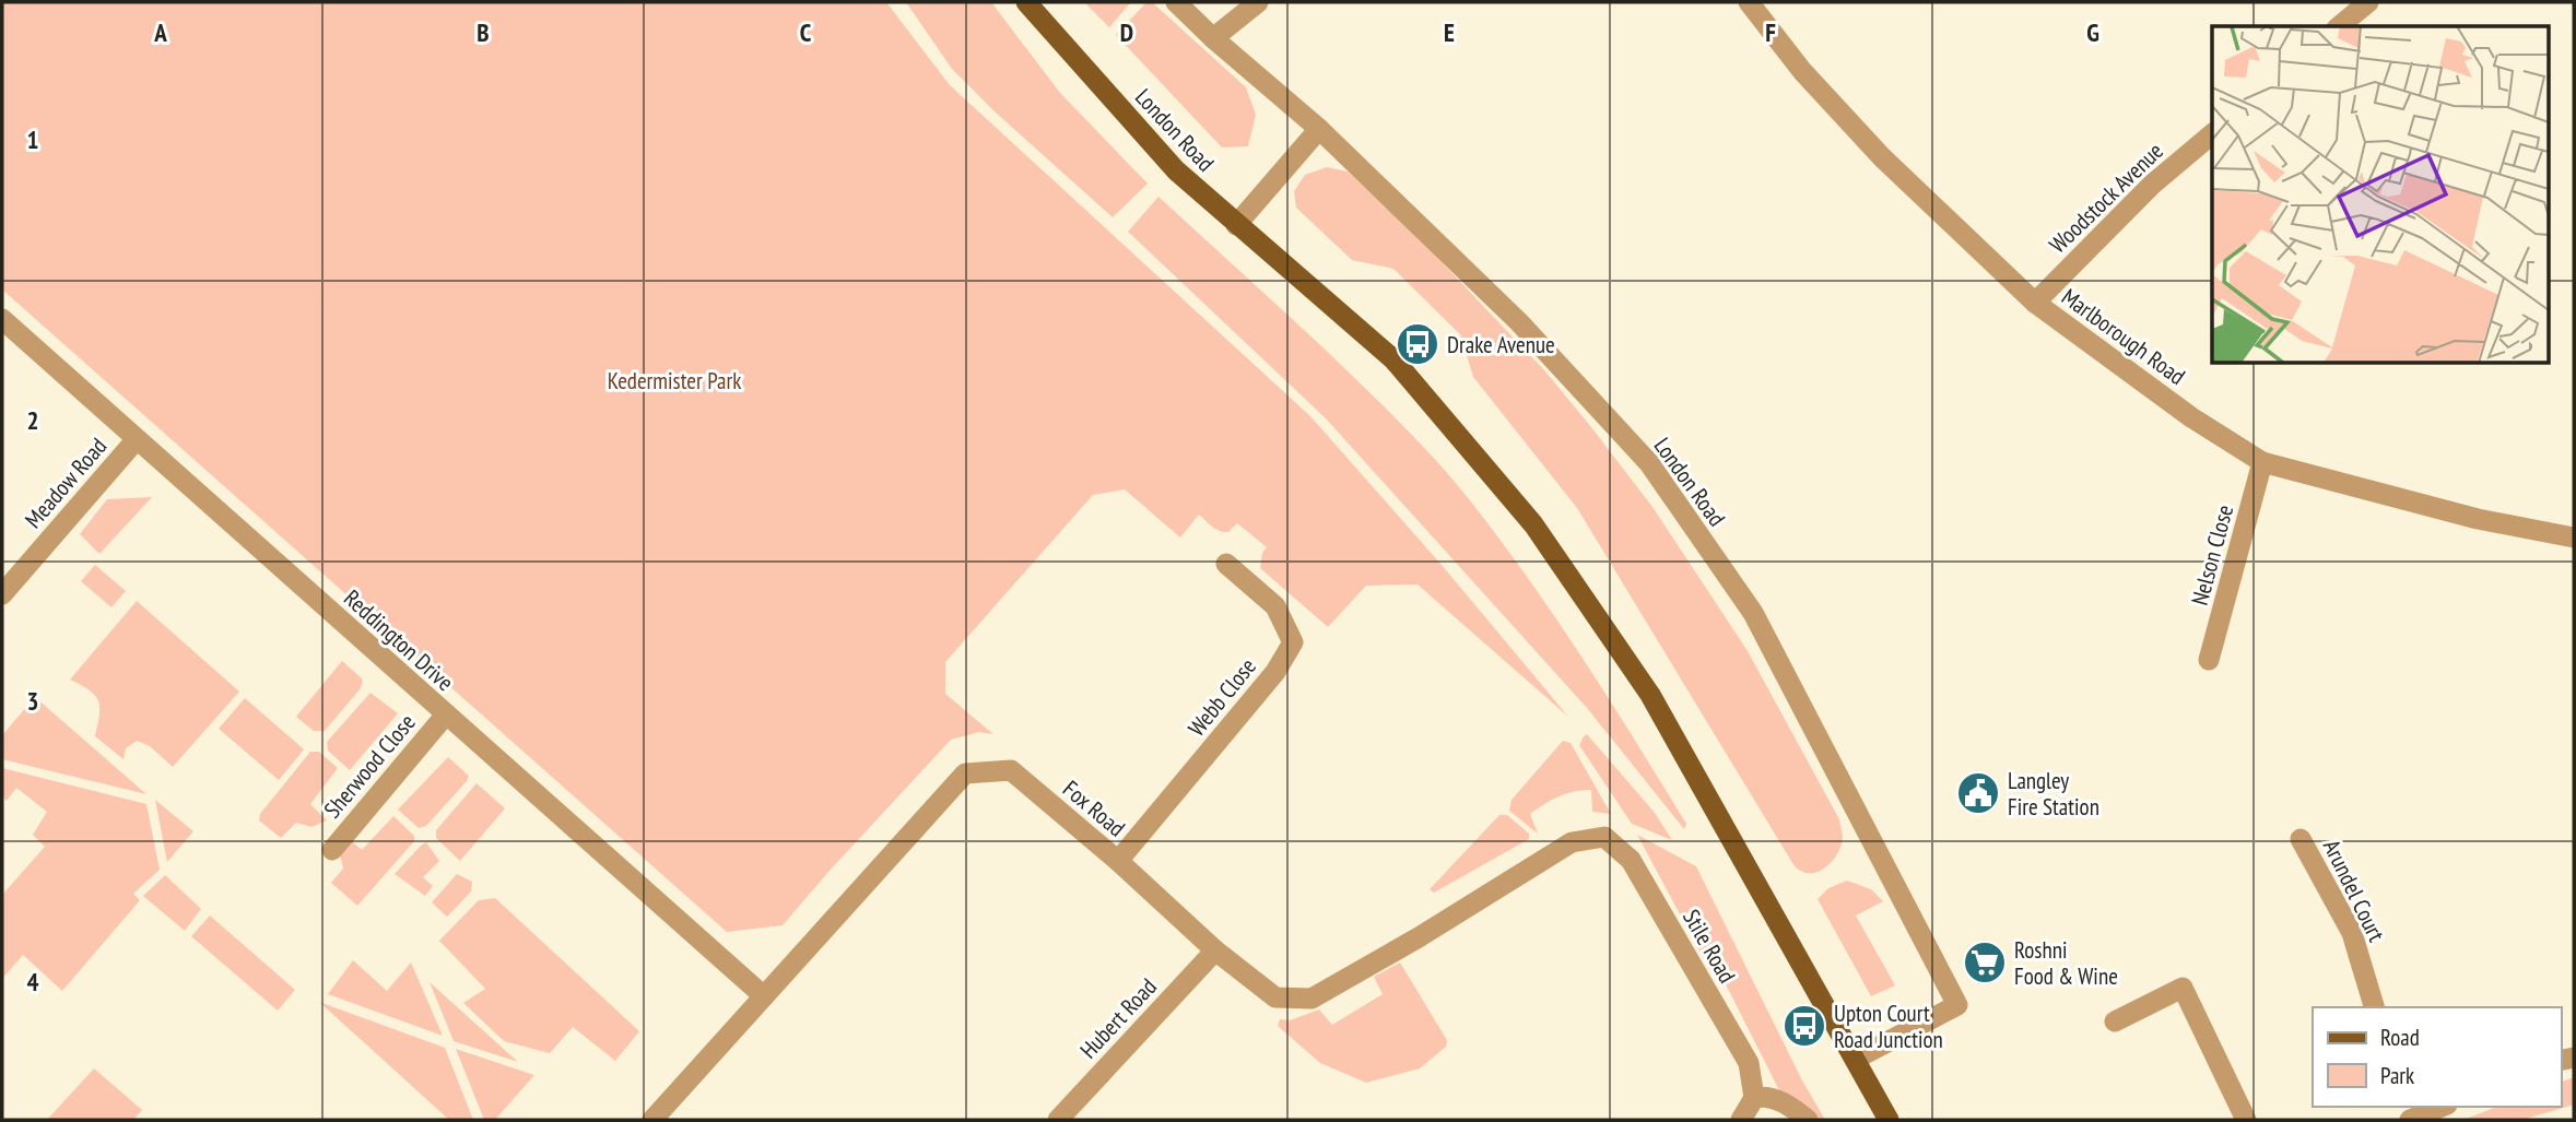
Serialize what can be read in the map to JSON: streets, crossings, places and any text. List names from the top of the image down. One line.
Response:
{"streets":{"main road":["London Road"],"street":["Woodstock Avenue","Marlborough Road","Meadow Road","Nelson Close","Reddington Drive","Webb Close","Sherwood Close","Fox Road","Arundel Court","Stile Road","Hubert Road"]},"crossings":[["Woodstock Avenue","Marlborough Road"],["Marlborough Road","Nelson Close"],["Meadow Road","Reddington Drive"],["Reddington Drive","Sherwood Close"],["Reddington Drive","Fox Road"],["Webb Close","Fox Road"],["Fox Road","Stile Road"],["Fox Road","Hubert Road"]],"parks":["Kedermister Park"],"places":{"bus stop":["Drake Avenue","Upton Court Road Junction"],"public building":["Langley Fire Station"],"supermarket":["Roshni Food & Wine"]},"legend":["Road","Park"],"grid":{"columns":["A","B","C","D","E","F","G"],"rows":["1","2","3","4"]}}
